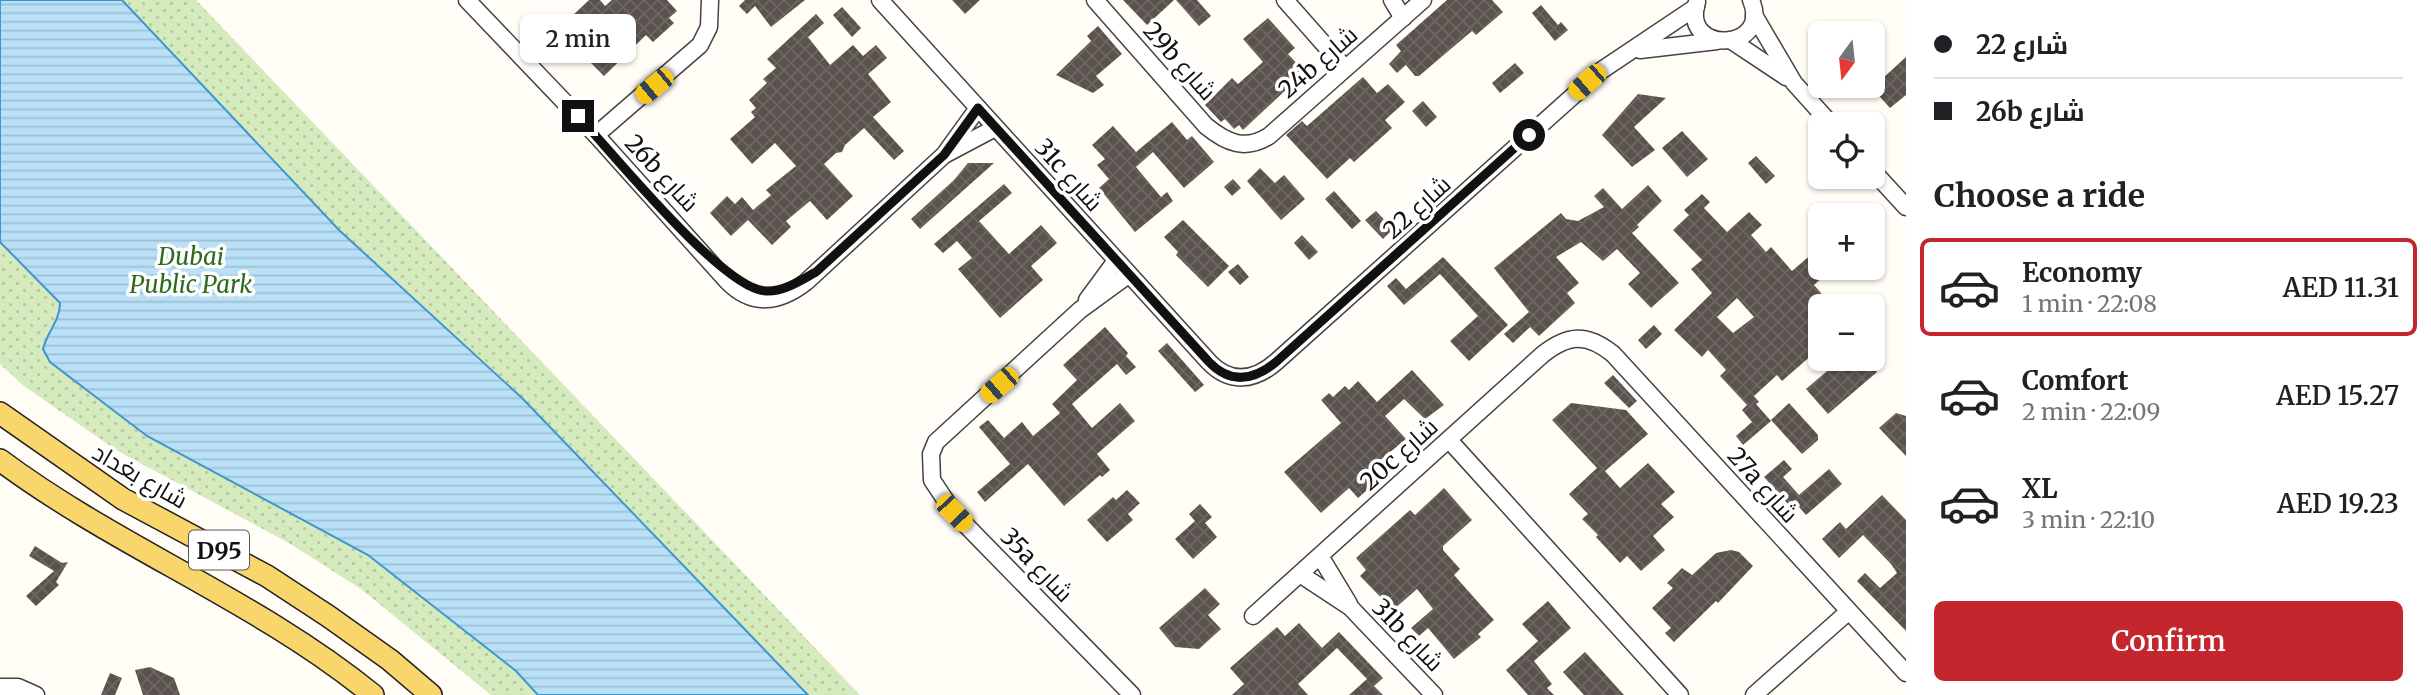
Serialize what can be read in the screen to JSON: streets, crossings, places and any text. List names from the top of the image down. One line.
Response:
{"streets":{"main road":["شارع بغداد","D95"],"street":["29b شارع","24b شارع","26b شارع","31c شارع","شارع 22","20c شارع","27a شارع","35a شارع","31b شارع"]},"crossings":[["29b شارع","24b شارع"],["26b شارع","31c شارع"],["31c شارع","شارع 22"],["31c شارع","35a شارع"],["20c شارع","27a شارع"],["20c شارع","31b شارع"]],"parks":["Dubai Public Park"],"north":"bottom","page":{"banner":["شارع 22","26b شارع"],"bubble":"2 min","map_buttons":["+","−"],"heading":"Choose a ride","list":[{"name":"Economy","note":"1 min · 22:08","value":"AED 11.31"},{"name":"Comfort","note":"2 min · 22:09","value":"AED 15.27"},{"name":"XL","note":"3 min · 22:10","value":"AED 19.23"}],"buttons":"Confirm"}}
